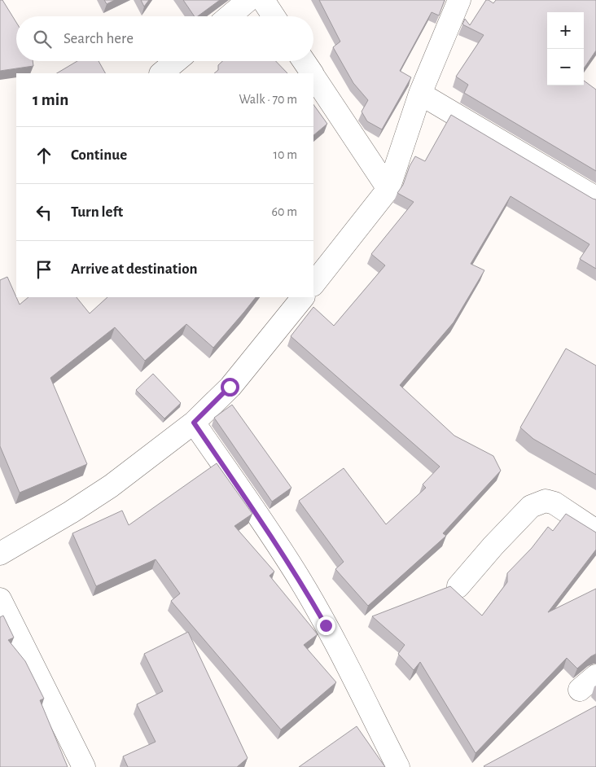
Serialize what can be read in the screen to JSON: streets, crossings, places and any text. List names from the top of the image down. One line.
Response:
{"page":{"map_buttons":["+","−"],"search":"Search here","heading":["1 min","Walk · 70 m"],"list":[["Continue","10 m"],["Turn left","60 m"],"Arrive at destination"]}}
